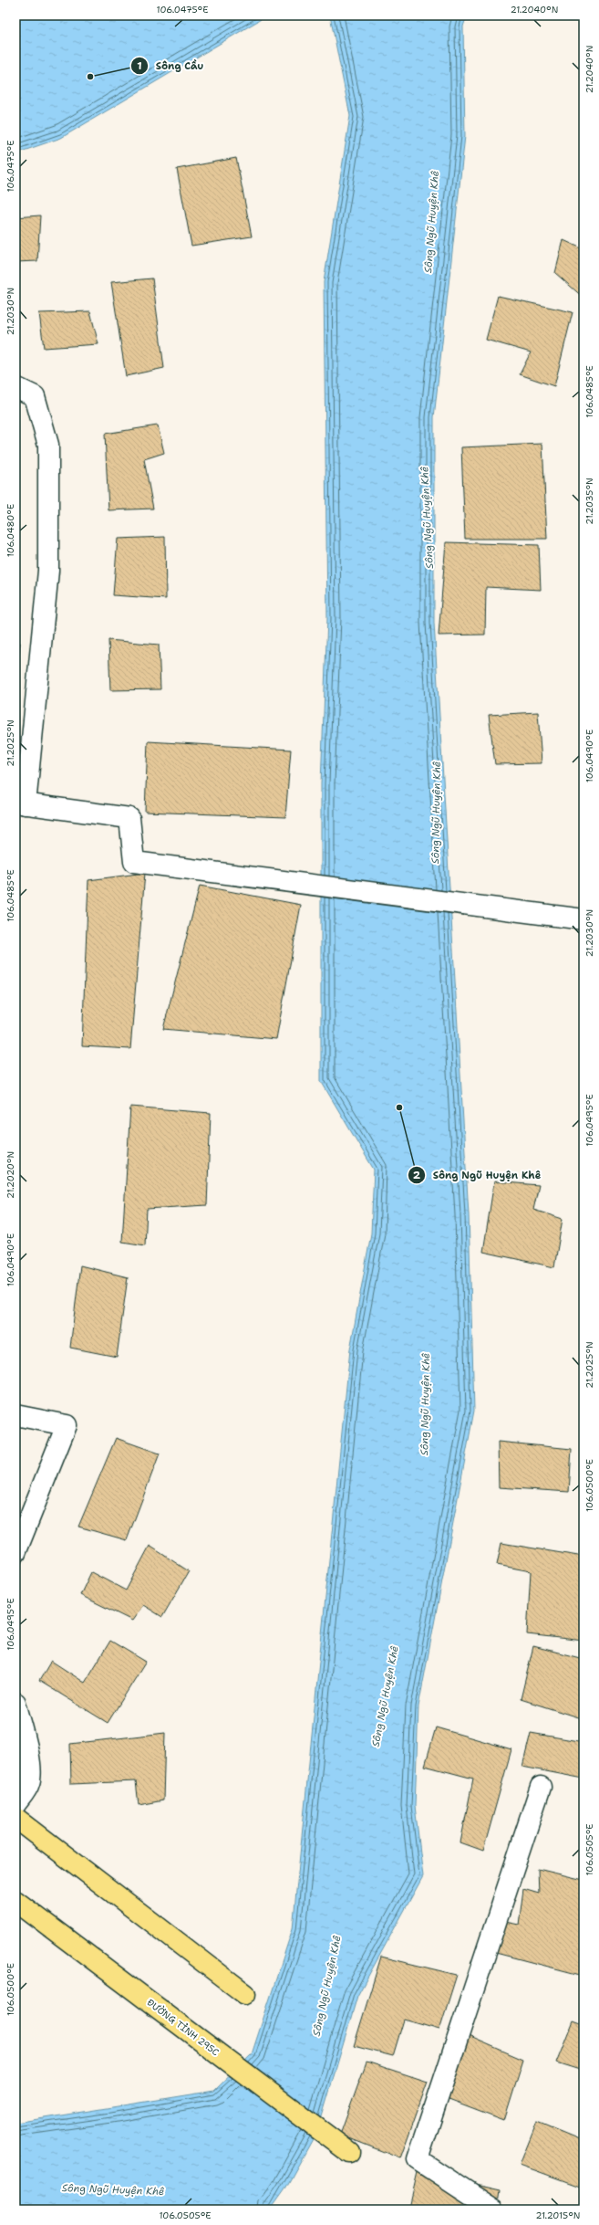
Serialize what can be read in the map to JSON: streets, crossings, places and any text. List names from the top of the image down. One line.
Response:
{"streets":{"main road":["ĐƯỜNG TỈNH 295C"]},"water":["Sông Ngũ Huyện Khê"],"places":["Sông Cầu","Sông Ngũ Huyện Khê"],"coordinates":["106.0475°E","21.2040°N","21.2030°N","106.0485°E","21.2035°N","106.0480°E","21.2025°N","106.0490°E","106.0495°E","21.2020°N","106.0500°E","106.0505°E","21.2015°N"]}
